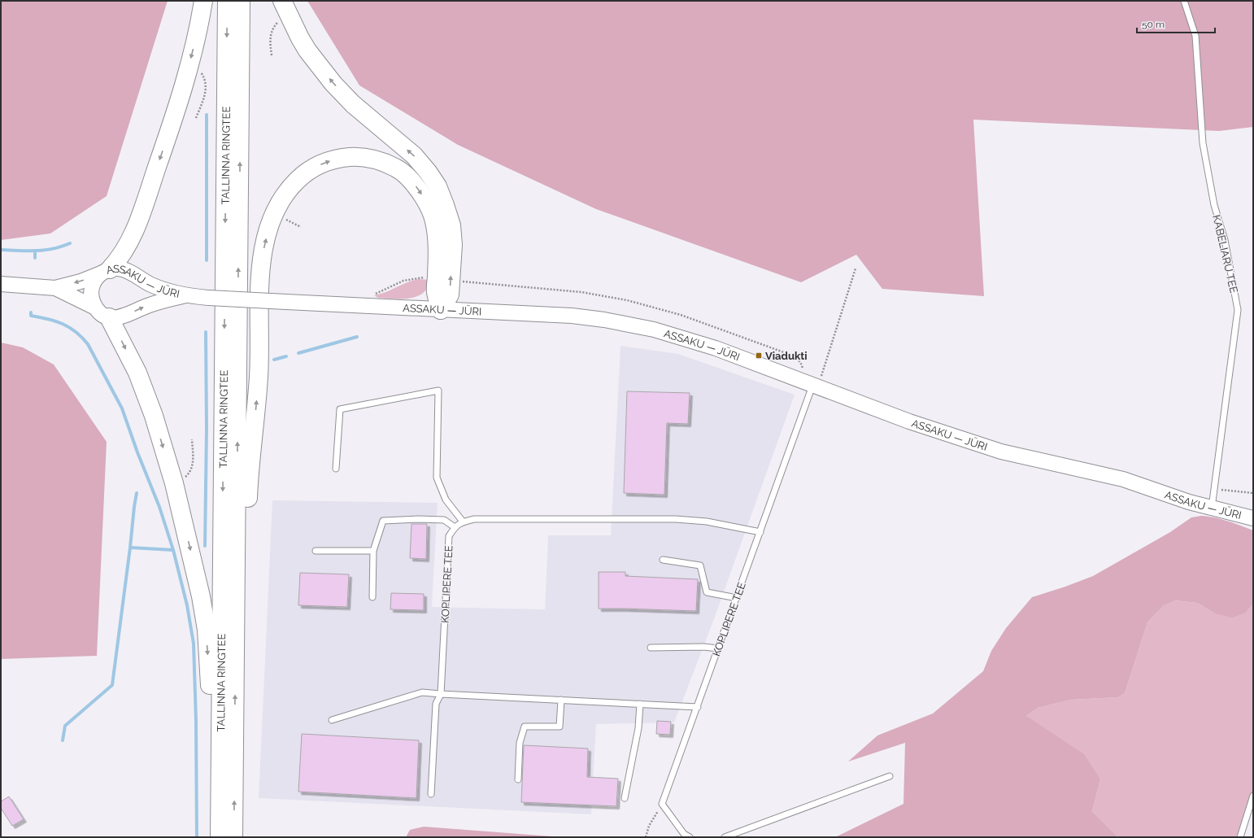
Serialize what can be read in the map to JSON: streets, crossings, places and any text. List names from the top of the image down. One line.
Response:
{"streets":{"highway":["TALLINNA RINGTEE"],"street":["ASSAKU — JÜRI"],"lane":["KABELIARU TEE","KOPLIPERE TEE"]},"crossings":[["KABELIARU TEE","ASSAKU — JÜRI"],["ASSAKU — JÜRI","KOPLIPERE TEE"]],"places":{"transit":["Viadukti"]},"scale_bar":"50 m"}
